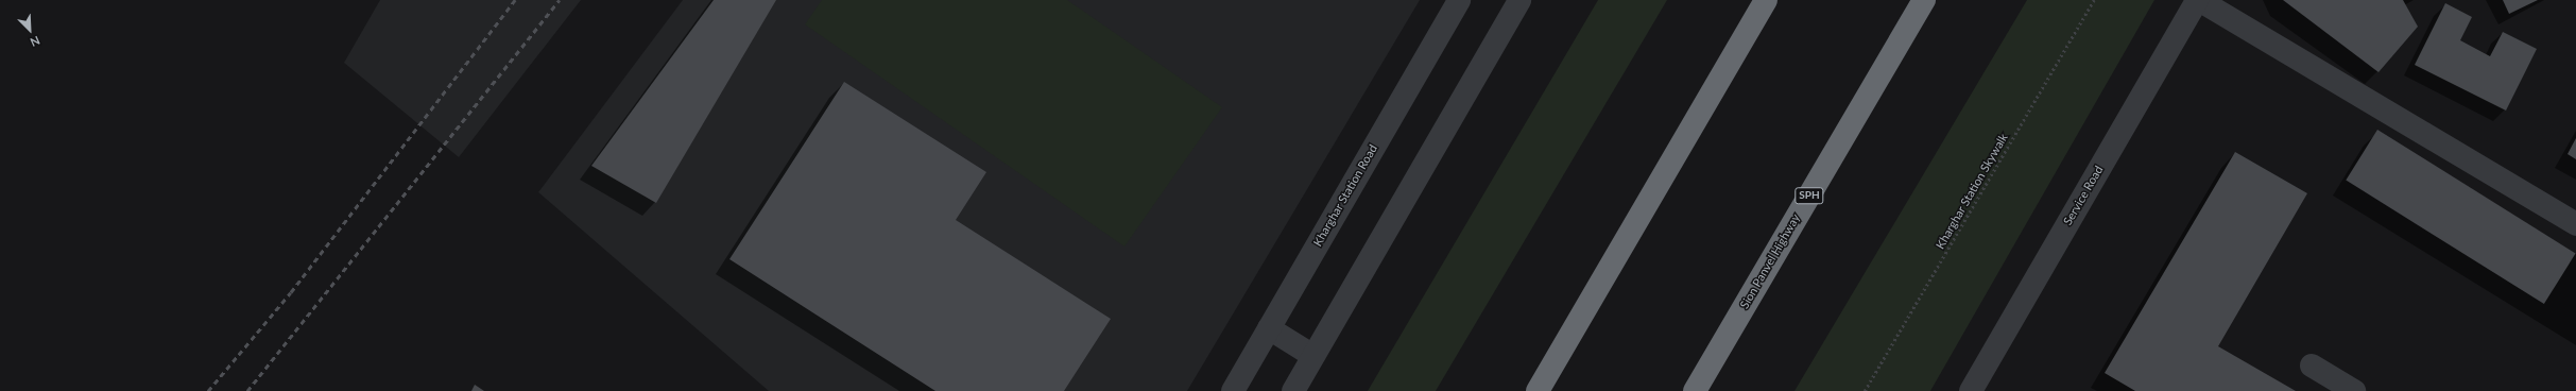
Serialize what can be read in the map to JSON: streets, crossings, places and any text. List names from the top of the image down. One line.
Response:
{"streets":{"highway":["SPH","Sion Panvel Highway"],"street":["Kharghar Station Road","Service Road"],"path":["Kharghar Station Skywalk"]},"north":"bottom right"}
